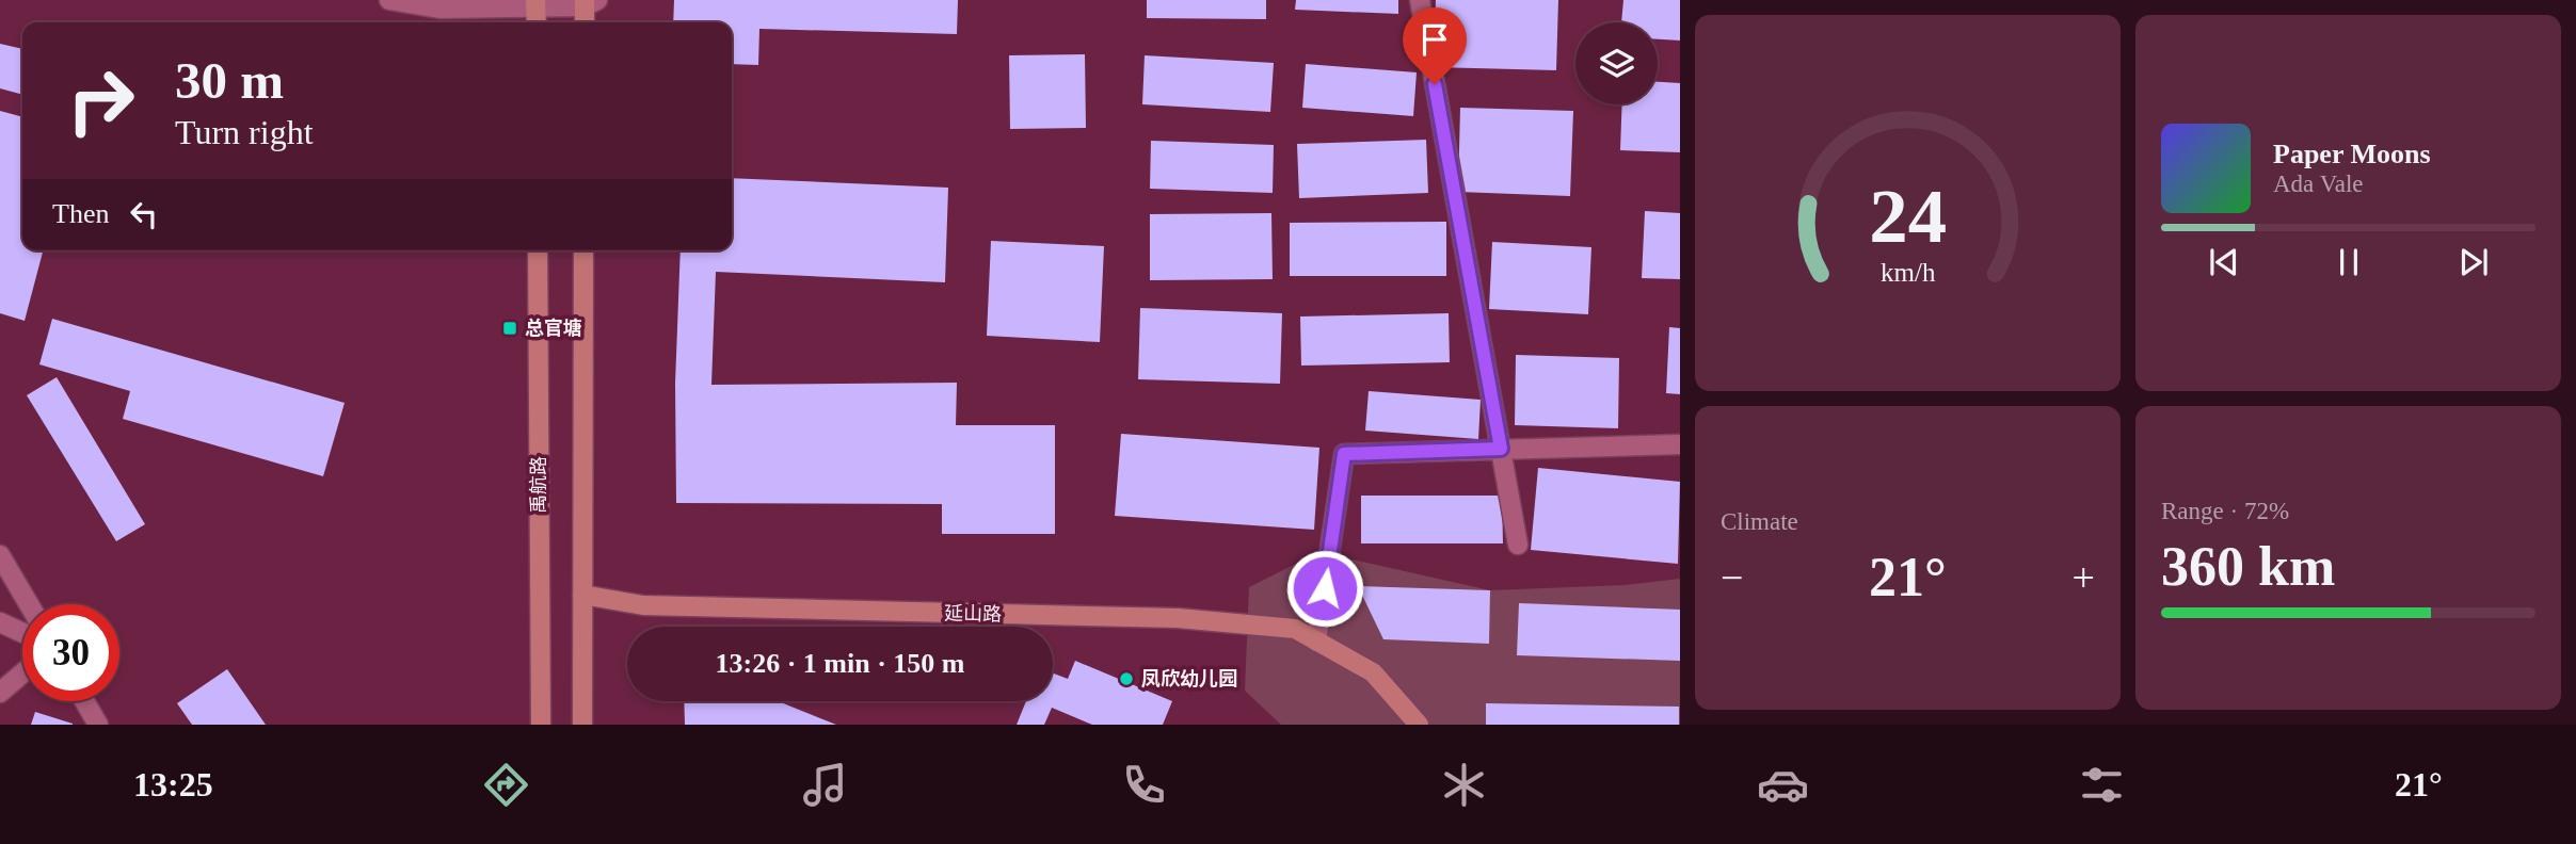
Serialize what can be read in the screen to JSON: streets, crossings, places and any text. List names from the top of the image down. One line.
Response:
{"streets":{"main road":["禹航路","延山路"]},"places":{"transit":["总官塘"],"other":["凤欣幼儿园"]},"page":{"turn":["30 m","Turn right"],"song":["Paper Moons","Ada Vale"],"then":"Then","tile":["Climate",["Range · 72%","360 km"]],"heat":["−","21°","+"],"limit":"30","trip":"13:26 · 1 min · 150 m","tabs":["13:25","21°"],"gauge":["24","km/h"]}}
